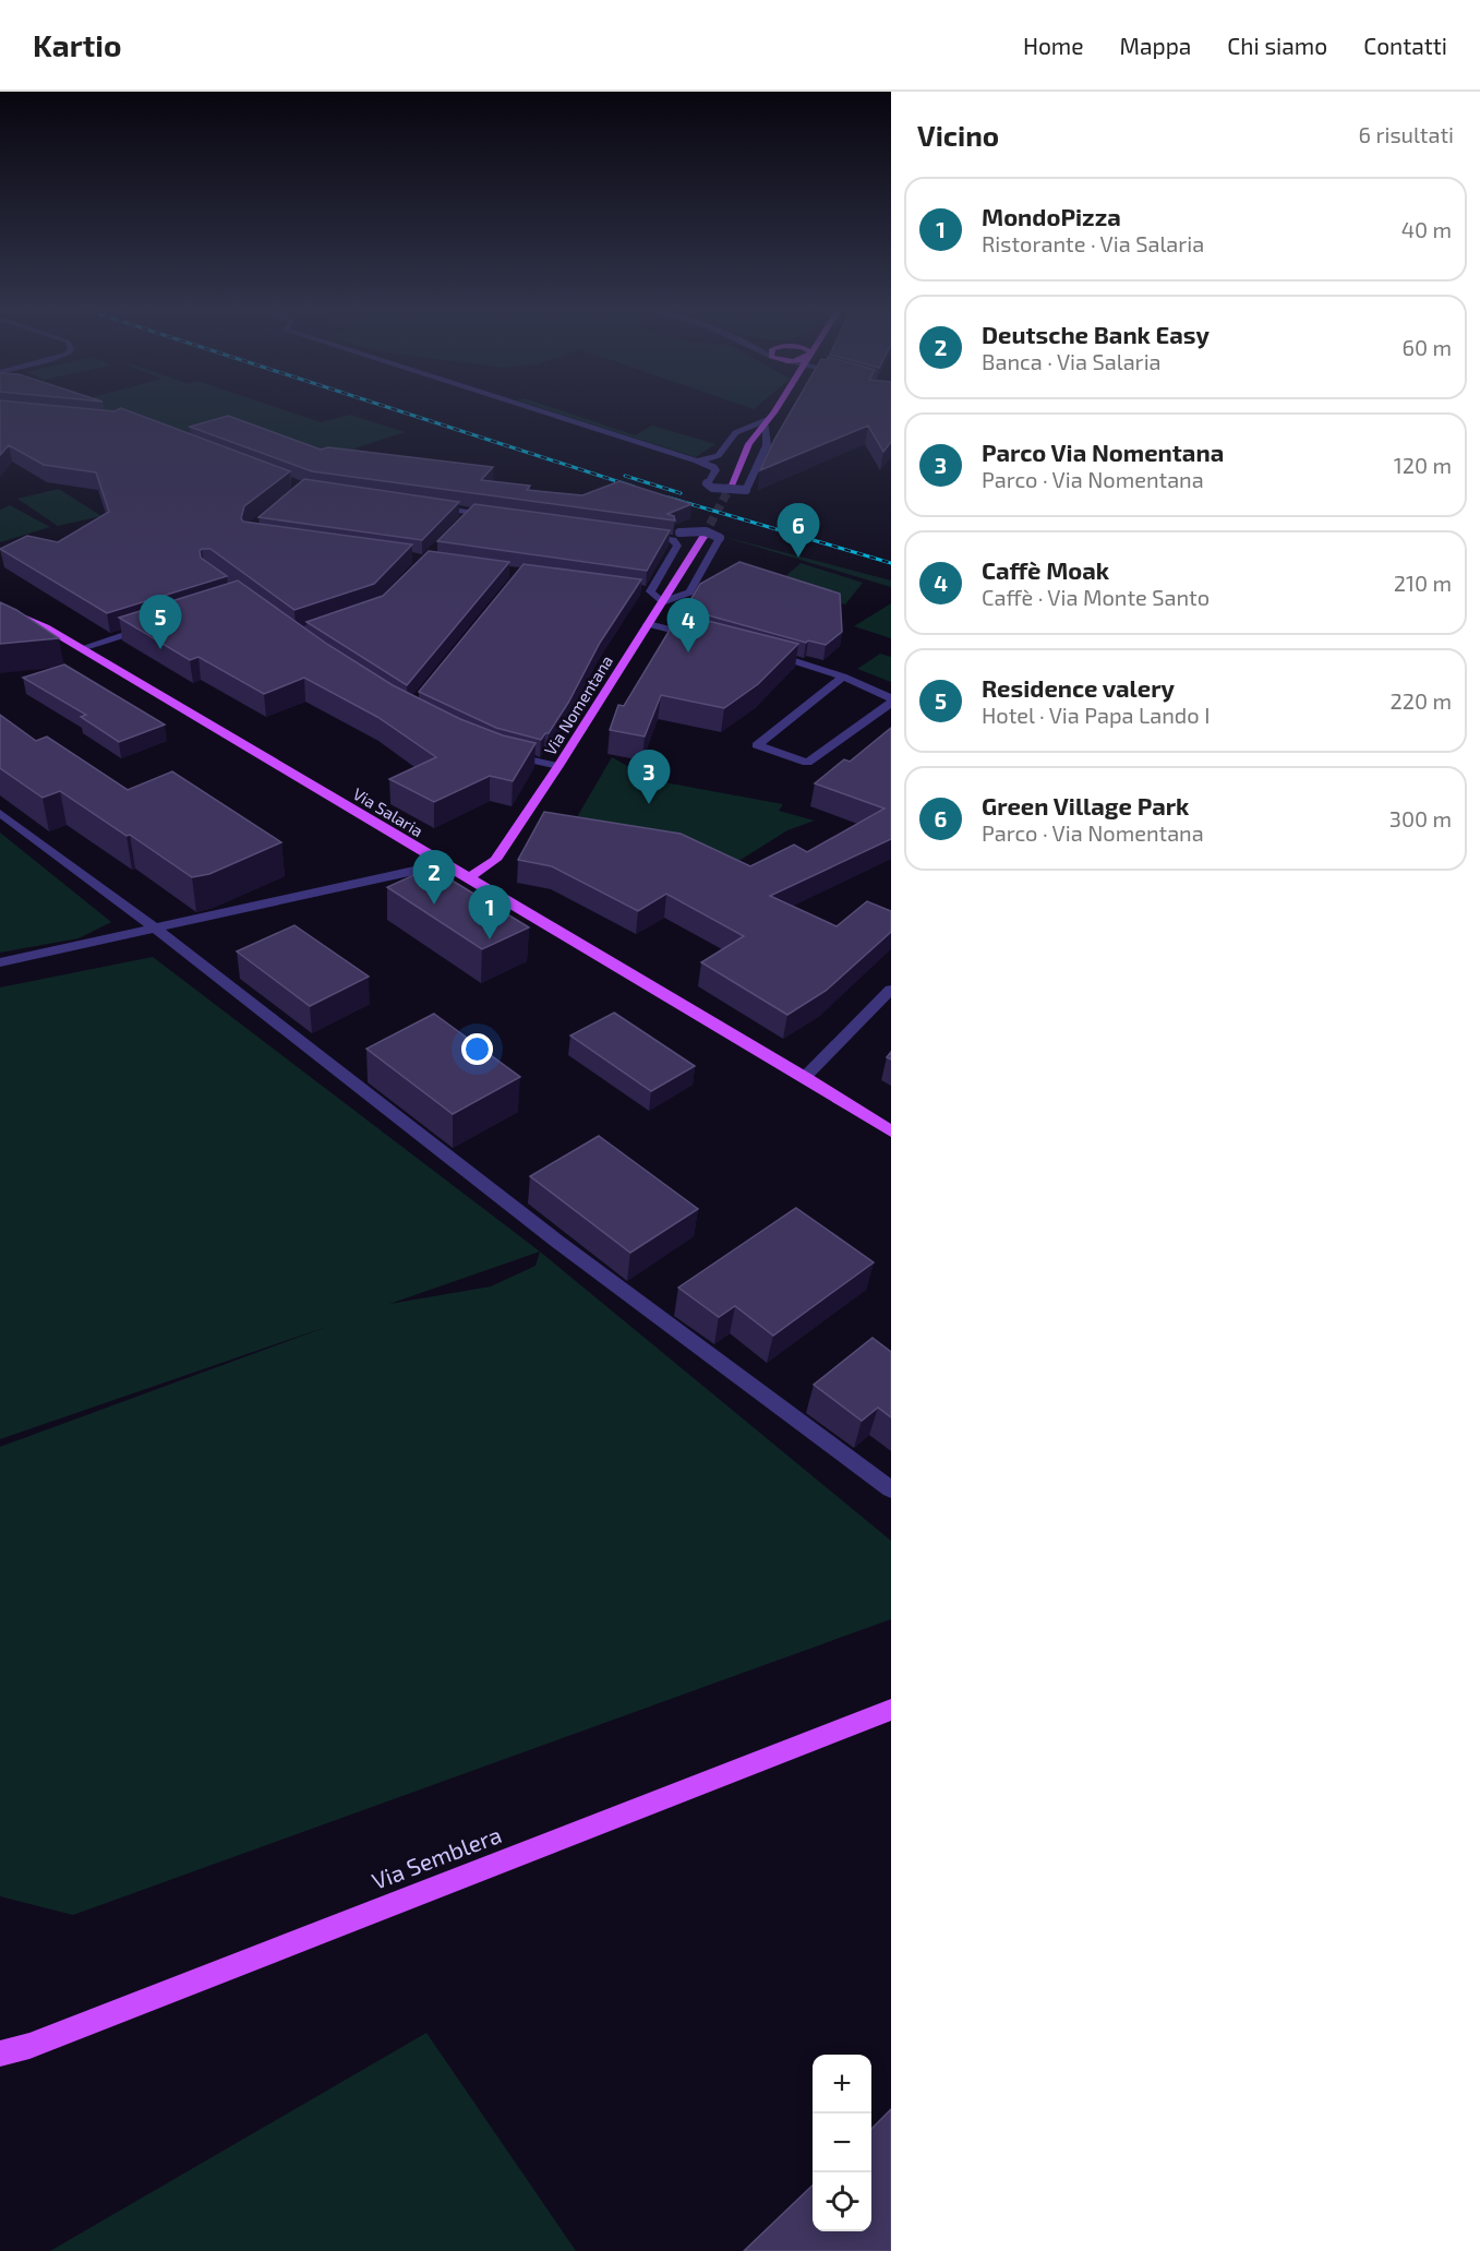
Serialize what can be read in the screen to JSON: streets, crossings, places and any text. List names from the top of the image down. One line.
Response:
{"streets":{"main road":["Via Nomentana","Via Salaria","Via Semblera"]},"crossings":[["Via Nomentana","Via Salaria"]],"page":{"header":"Kartio","nav":["Home","Mappa","Chi siamo","Contatti"],"heading":["Vicino","6 risultati"],"list":[{"mark":"1","name":"MondoPizza","note":"Ristorante · Via Salaria","value":"40 m"},{"mark":"2","name":"Deutsche Bank Easy","note":"Banca · Via Salaria","value":"60 m"},{"mark":"3","name":"Parco Via Nomentana","note":"Parco · Via Nomentana","value":"120 m"},{"mark":"4","name":"Caffè Moak","note":"Caffè · Via Monte Santo","value":"210 m"},{"mark":"5","name":"Residence valery","note":"Hotel · Via Papa Lando I","value":"220 m"},{"mark":"6","name":"Green Village Park","note":"Parco · Via Nomentana","value":"300 m"}],"pins":["6","5","4","3","2","1"],"map_buttons":["+","−"]}}
